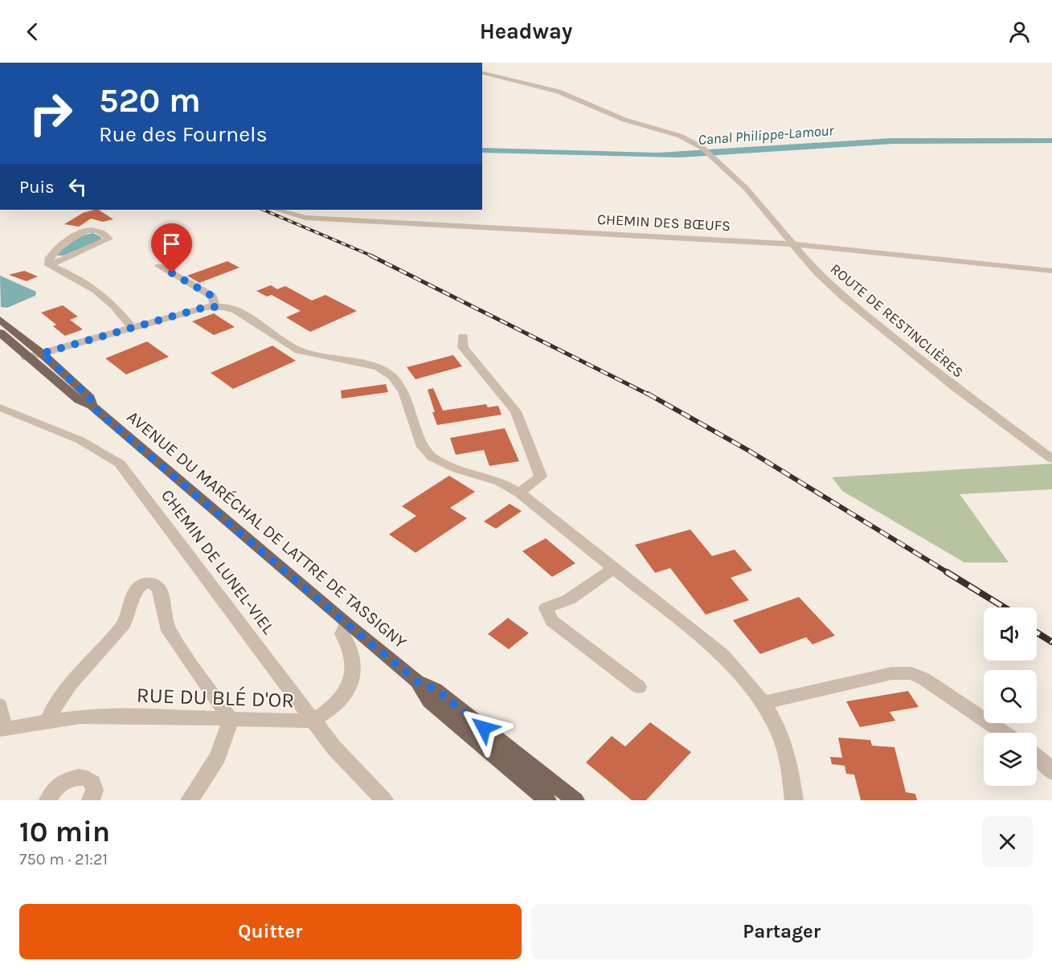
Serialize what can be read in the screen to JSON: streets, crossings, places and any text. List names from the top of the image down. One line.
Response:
{"streets":{"main road":["AVENUE DU MARÉCHAL DE LATTRE DE TASSIGNY"],"street":["CHEMIN DES BŒUFS","ROUTE DE RESTINCLIÈRES","CHEMIN DE LUNEL-VIEL","RUE DU BLÉ D'OR"]},"crossings":[["CHEMIN DES BŒUFS","ROUTE DE RESTINCLIÈRES"],["AVENUE DU MARÉCHAL DE LATTRE DE TASSIGNY","RUE DU BLÉ D'OR"],["CHEMIN DE LUNEL-VIEL","RUE DU BLÉ D'OR"]],"water":["Canal Philippe-Lamour"],"page":{"header":"Headway","turn":["520 m","Rue des Fournels"],"then":"Puis","heading":["10 min","750 m · 21:21"],"buttons":["Quitter","Partager"]}}
